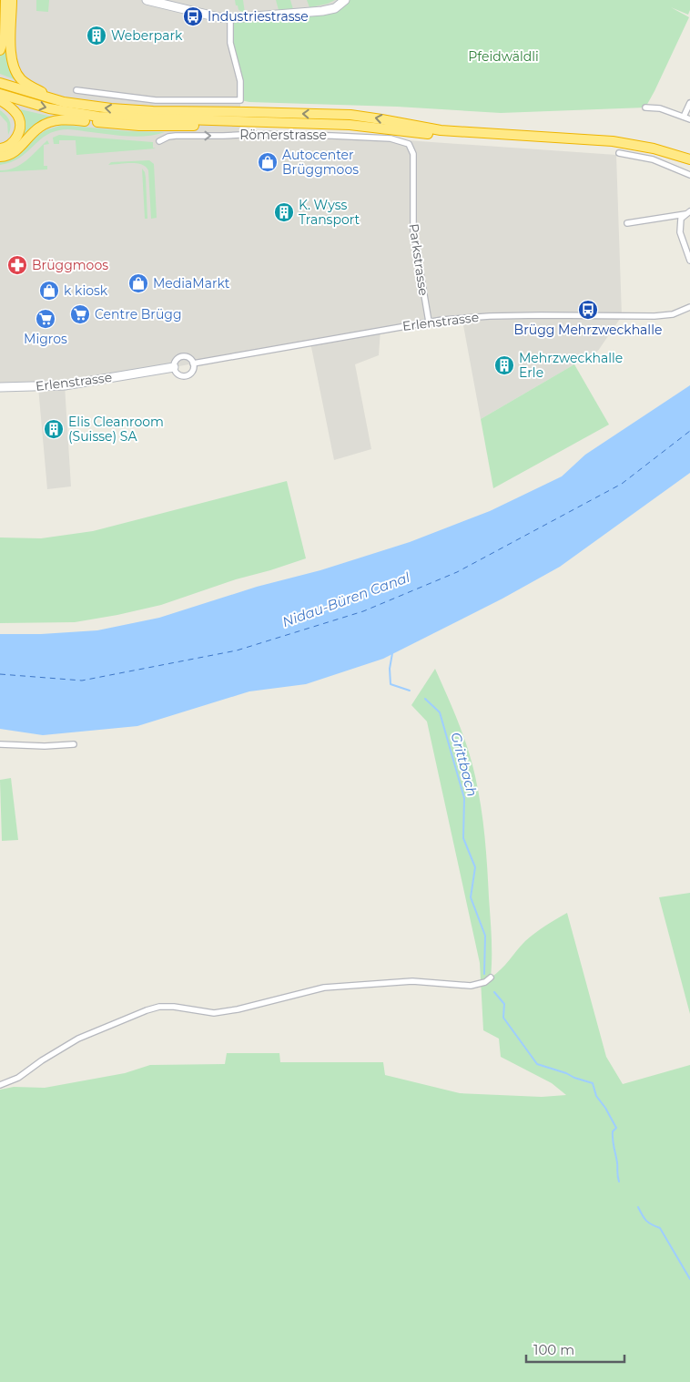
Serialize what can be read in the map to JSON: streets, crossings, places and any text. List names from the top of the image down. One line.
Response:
{"streets":{"main road":["Erlenstrasse"],"street":["Römerstrasse","Parkstrasse"]},"crossings":[["Römerstrasse","Parkstrasse"],["Parkstrasse","Erlenstrasse"]],"one_way":["Römerstrasse"],"water":["Nidau-Büren Canal","Grittbach"],"parks":["Pfeidwäldli"],"places":{"bus stop":["Industriestrasse","Brügg Mehrzweckhalle"],"building":["Weberpark","K. Wyss Transport","Mehrzweckhalle Erle","Elis Cleanroom (Suisse) SA"],"shop":["Autocenter Brüggmoos","MediaMarkt","k kiosk"],"pharmacy":["Brüggmoos"],"supermarket":["Centre Brügg","Migros"]},"scale_bar":"100 m"}
